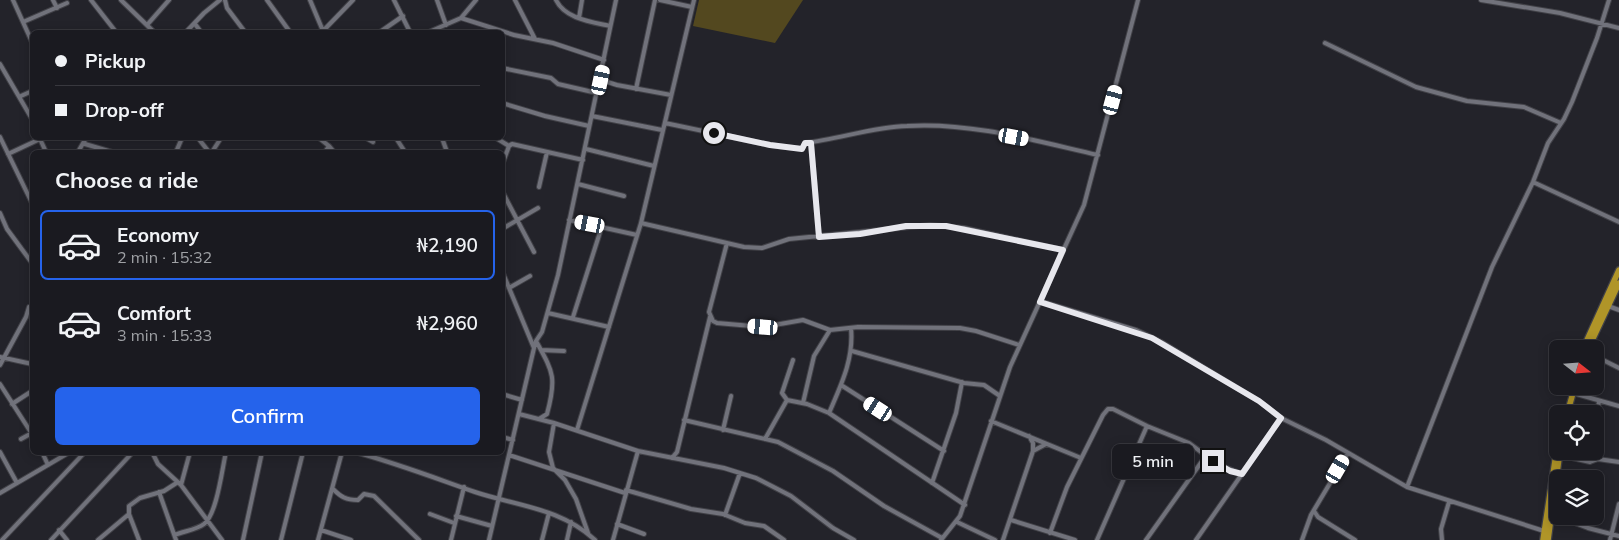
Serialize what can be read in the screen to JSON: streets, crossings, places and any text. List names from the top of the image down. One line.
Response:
{"north":"right","page":{"banner":["Pickup","Drop-off"],"heading":"Choose a ride","list":[{"name":"Economy","note":"2 min · 15:32","value":"₦2,190"},{"name":"Comfort","note":"3 min · 15:33","value":"₦2,960"}],"buttons":"Confirm","bubble":"5 min"}}
